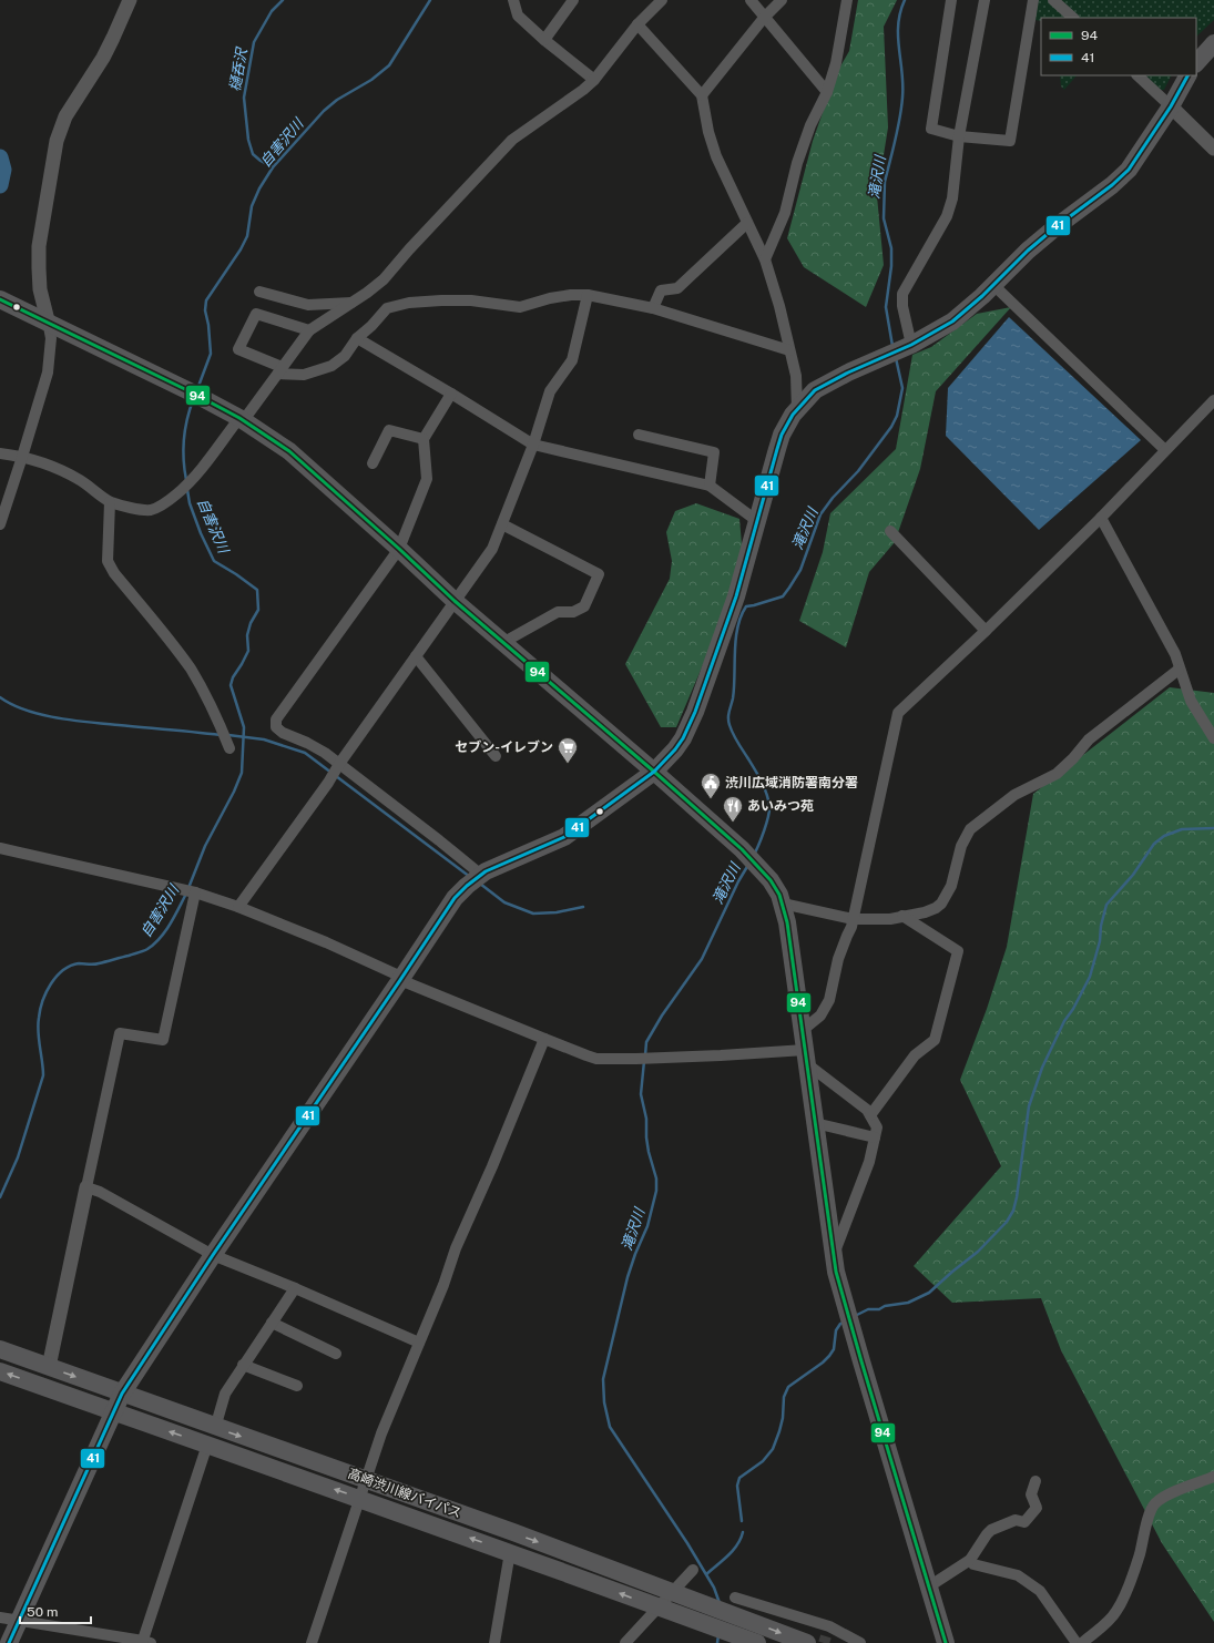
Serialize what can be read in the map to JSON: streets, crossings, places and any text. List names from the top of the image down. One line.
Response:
{"streets":{"main road":["高崎渋川線バイパス"]},"water":["樋呑沢","自害沢川","滝沢川"],"places":{"supermarket":["セブン-イレブン"],"public building":["渋川広域消防署南分署"],"restaurant":["あいみつ苑"]},"lines":["transit line 41","transit line 94"],"legend":["94","41"],"scale_bar":"50 m"}
